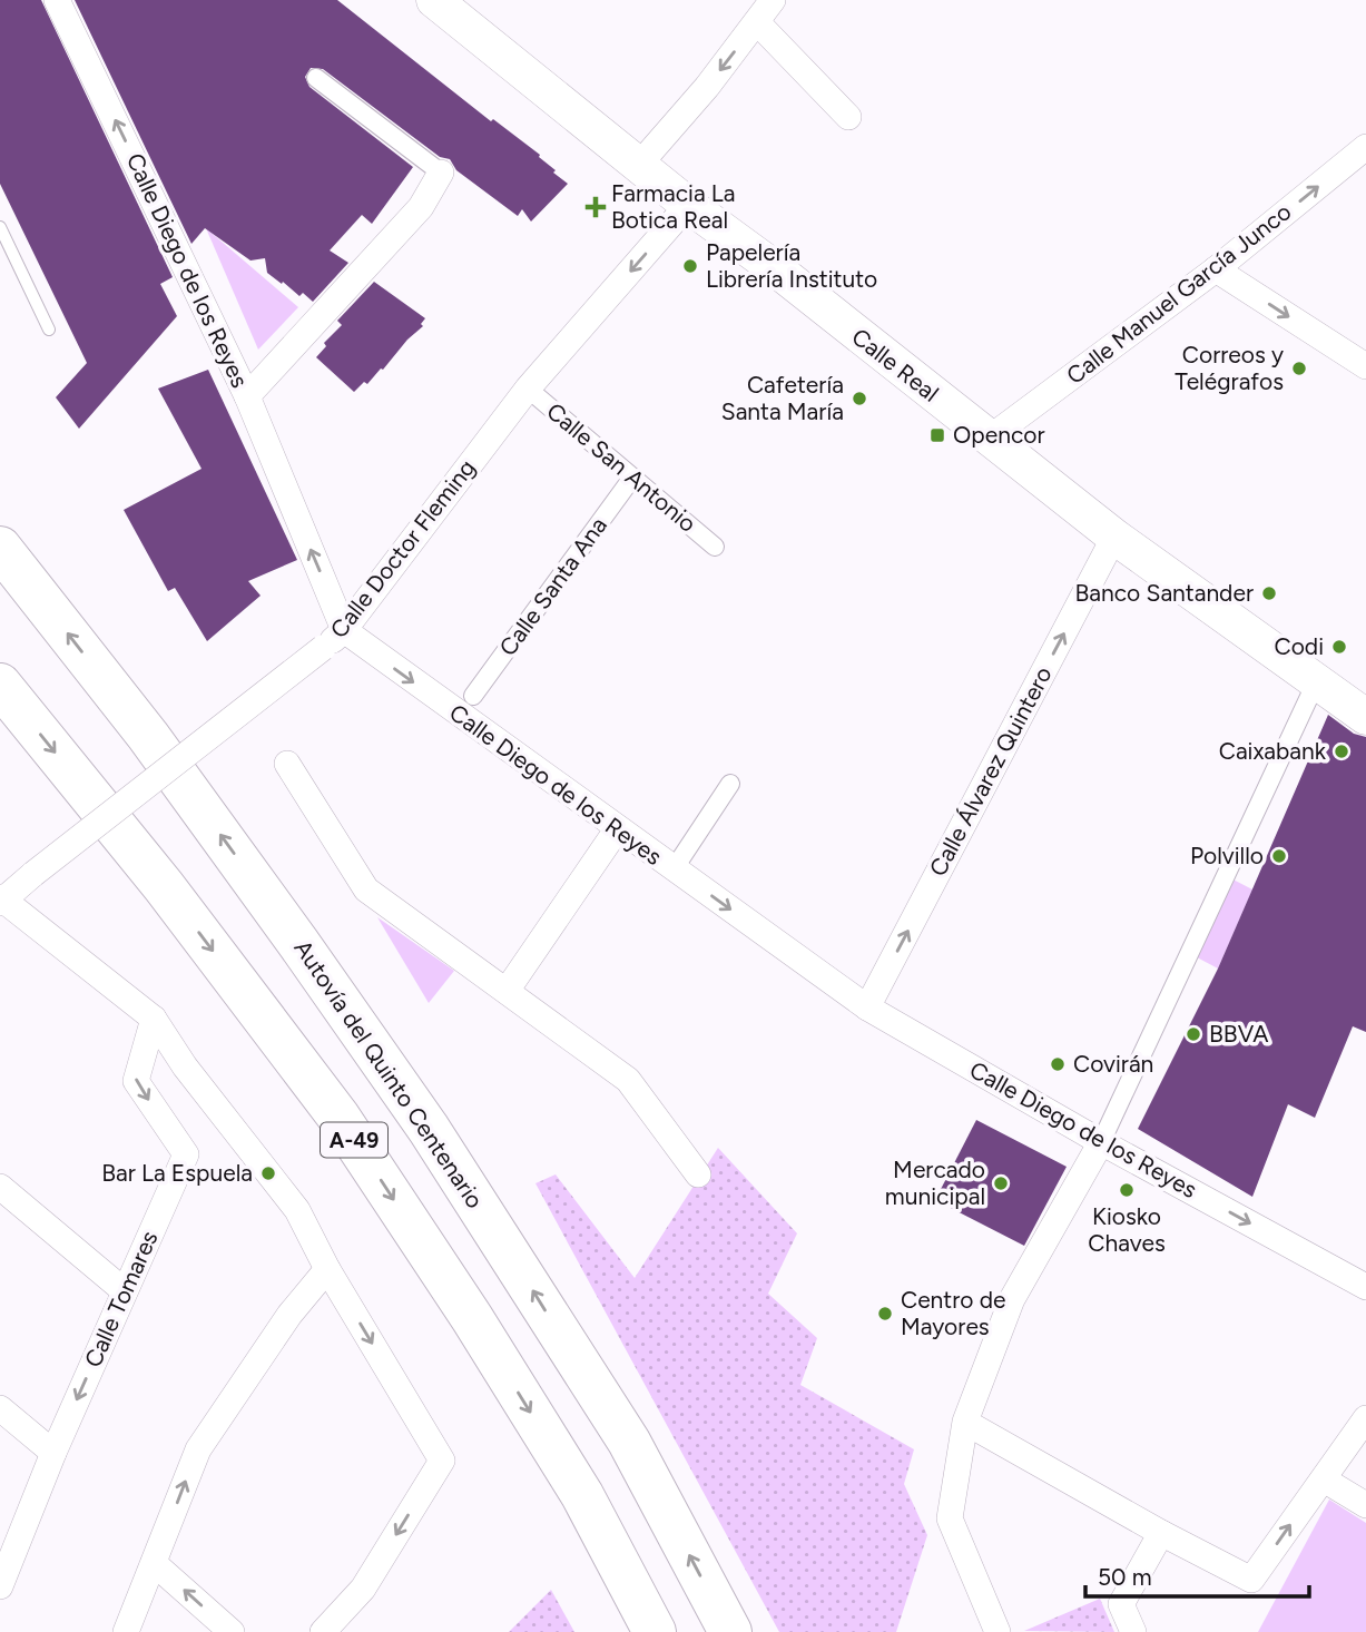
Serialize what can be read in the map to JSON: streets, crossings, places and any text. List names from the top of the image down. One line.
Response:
{"streets":{"highway":["Autovía del Quinto Centenario","A-49"],"main road":["Calle Real"],"street":["Calle Diego de los Reyes","Calle Manuel García Junco","Calle San Antonio","Calle Doctor Fleming","Calle Santa Ana","Calle Álvarez Quintero","Calle Tomares"]},"crossings":[["Calle Diego de los Reyes","Calle Doctor Fleming"],["Calle Diego de los Reyes","Calle Álvarez Quintero"],["Calle Manuel García Junco","Calle Real"],["Calle Real","Calle Doctor Fleming"],["Calle Real","Calle Álvarez Quintero"],["Calle San Antonio","Calle Doctor Fleming"],["Calle San Antonio","Calle Santa Ana"]],"one_way":["Calle Manuel García Junco","Calle Álvarez Quintero"],"places":{"health":["Farmacia La Botica Real"],"other":["Papelería Librería Instituto","Correos y Telégrafos","Cafetería Santa María","Banco Santander","Codi","Caixabank","Polvillo","BBVA","Covirán","Bar La Espuela","Mercado municipal","Kiosko Chaves","Centro de Mayores"],"transit":["Opencor"]},"scale_bar":"50 m"}
